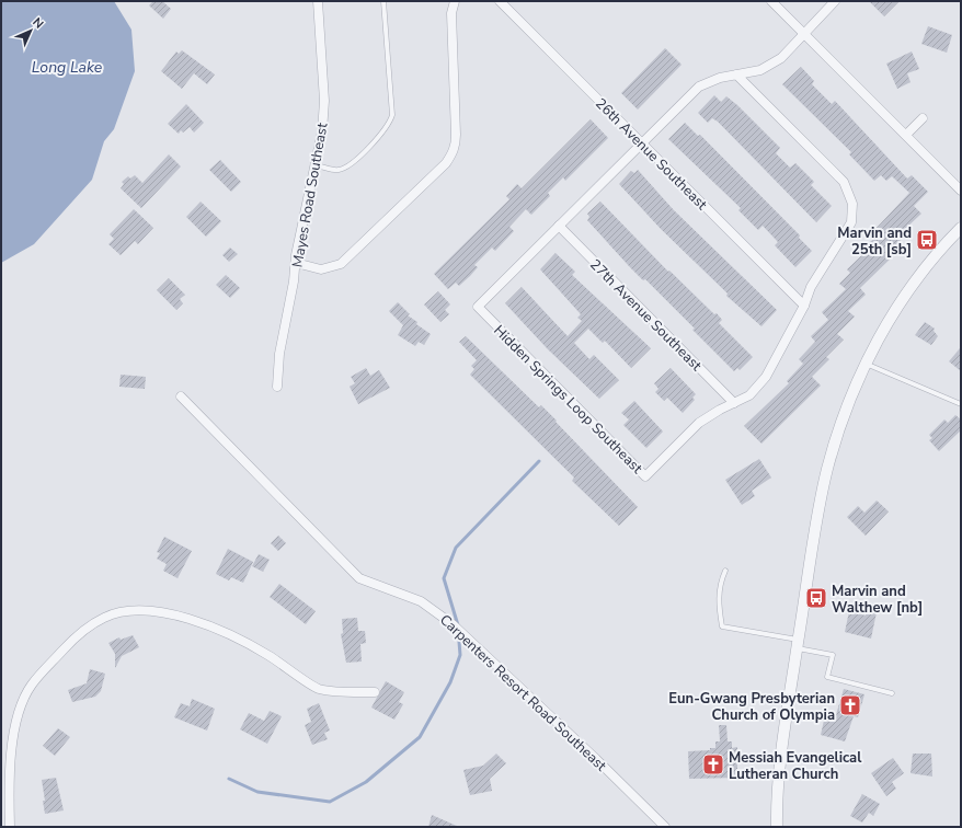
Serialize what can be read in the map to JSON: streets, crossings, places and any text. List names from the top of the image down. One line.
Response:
{"streets":{"street":["26th Avenue Southeast","Mayes Road Southeast","27th Avenue Southeast","Hidden Springs Loop Southeast","Carpenters Resort Road Southeast"]},"crossings":[["26th Avenue Southeast","Hidden Springs Loop Southeast"],["27th Avenue Southeast","Hidden Springs Loop Southeast"]],"water":["Long Lake"],"places":{"bus stop":["Marvin and 25th [sb]","Marvin and Walthew [nb]"],"church":["Eun-Gwang Presbyterian Church of Olympia","Messiah Evangelical Lutheran Church"]},"north":"top right"}
